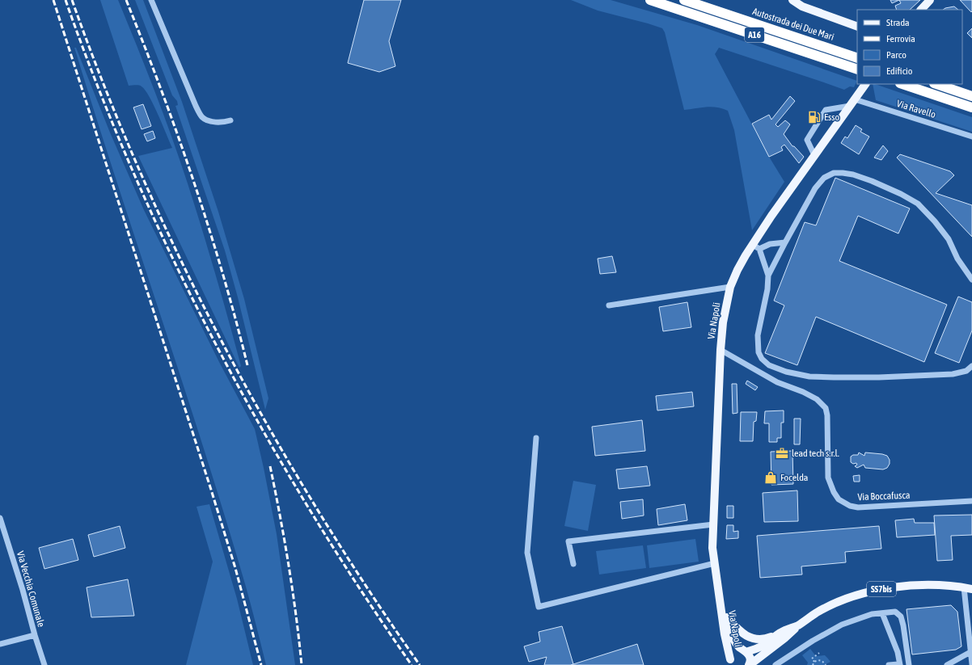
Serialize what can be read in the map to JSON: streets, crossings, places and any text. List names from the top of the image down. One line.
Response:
{"streets":{"highway":["Autostrada dei Due Mari","A16"],"main road":["Via Napoli","SS7bis"],"street":["Via Ravello","Via Boccafusca","Via Vecchia Comunale"]},"crossings":[["Via Ravello","Via Napoli"],["Via Napoli","Via Boccafusca"],["Via Napoli","SS7bis"]],"places":{"fuel station":["Esso"],"office":["lead tech s.r.l."],"shop":["Focelda"]},"legend":["Strada","Ferrovia","Parco","Edificio"]}
